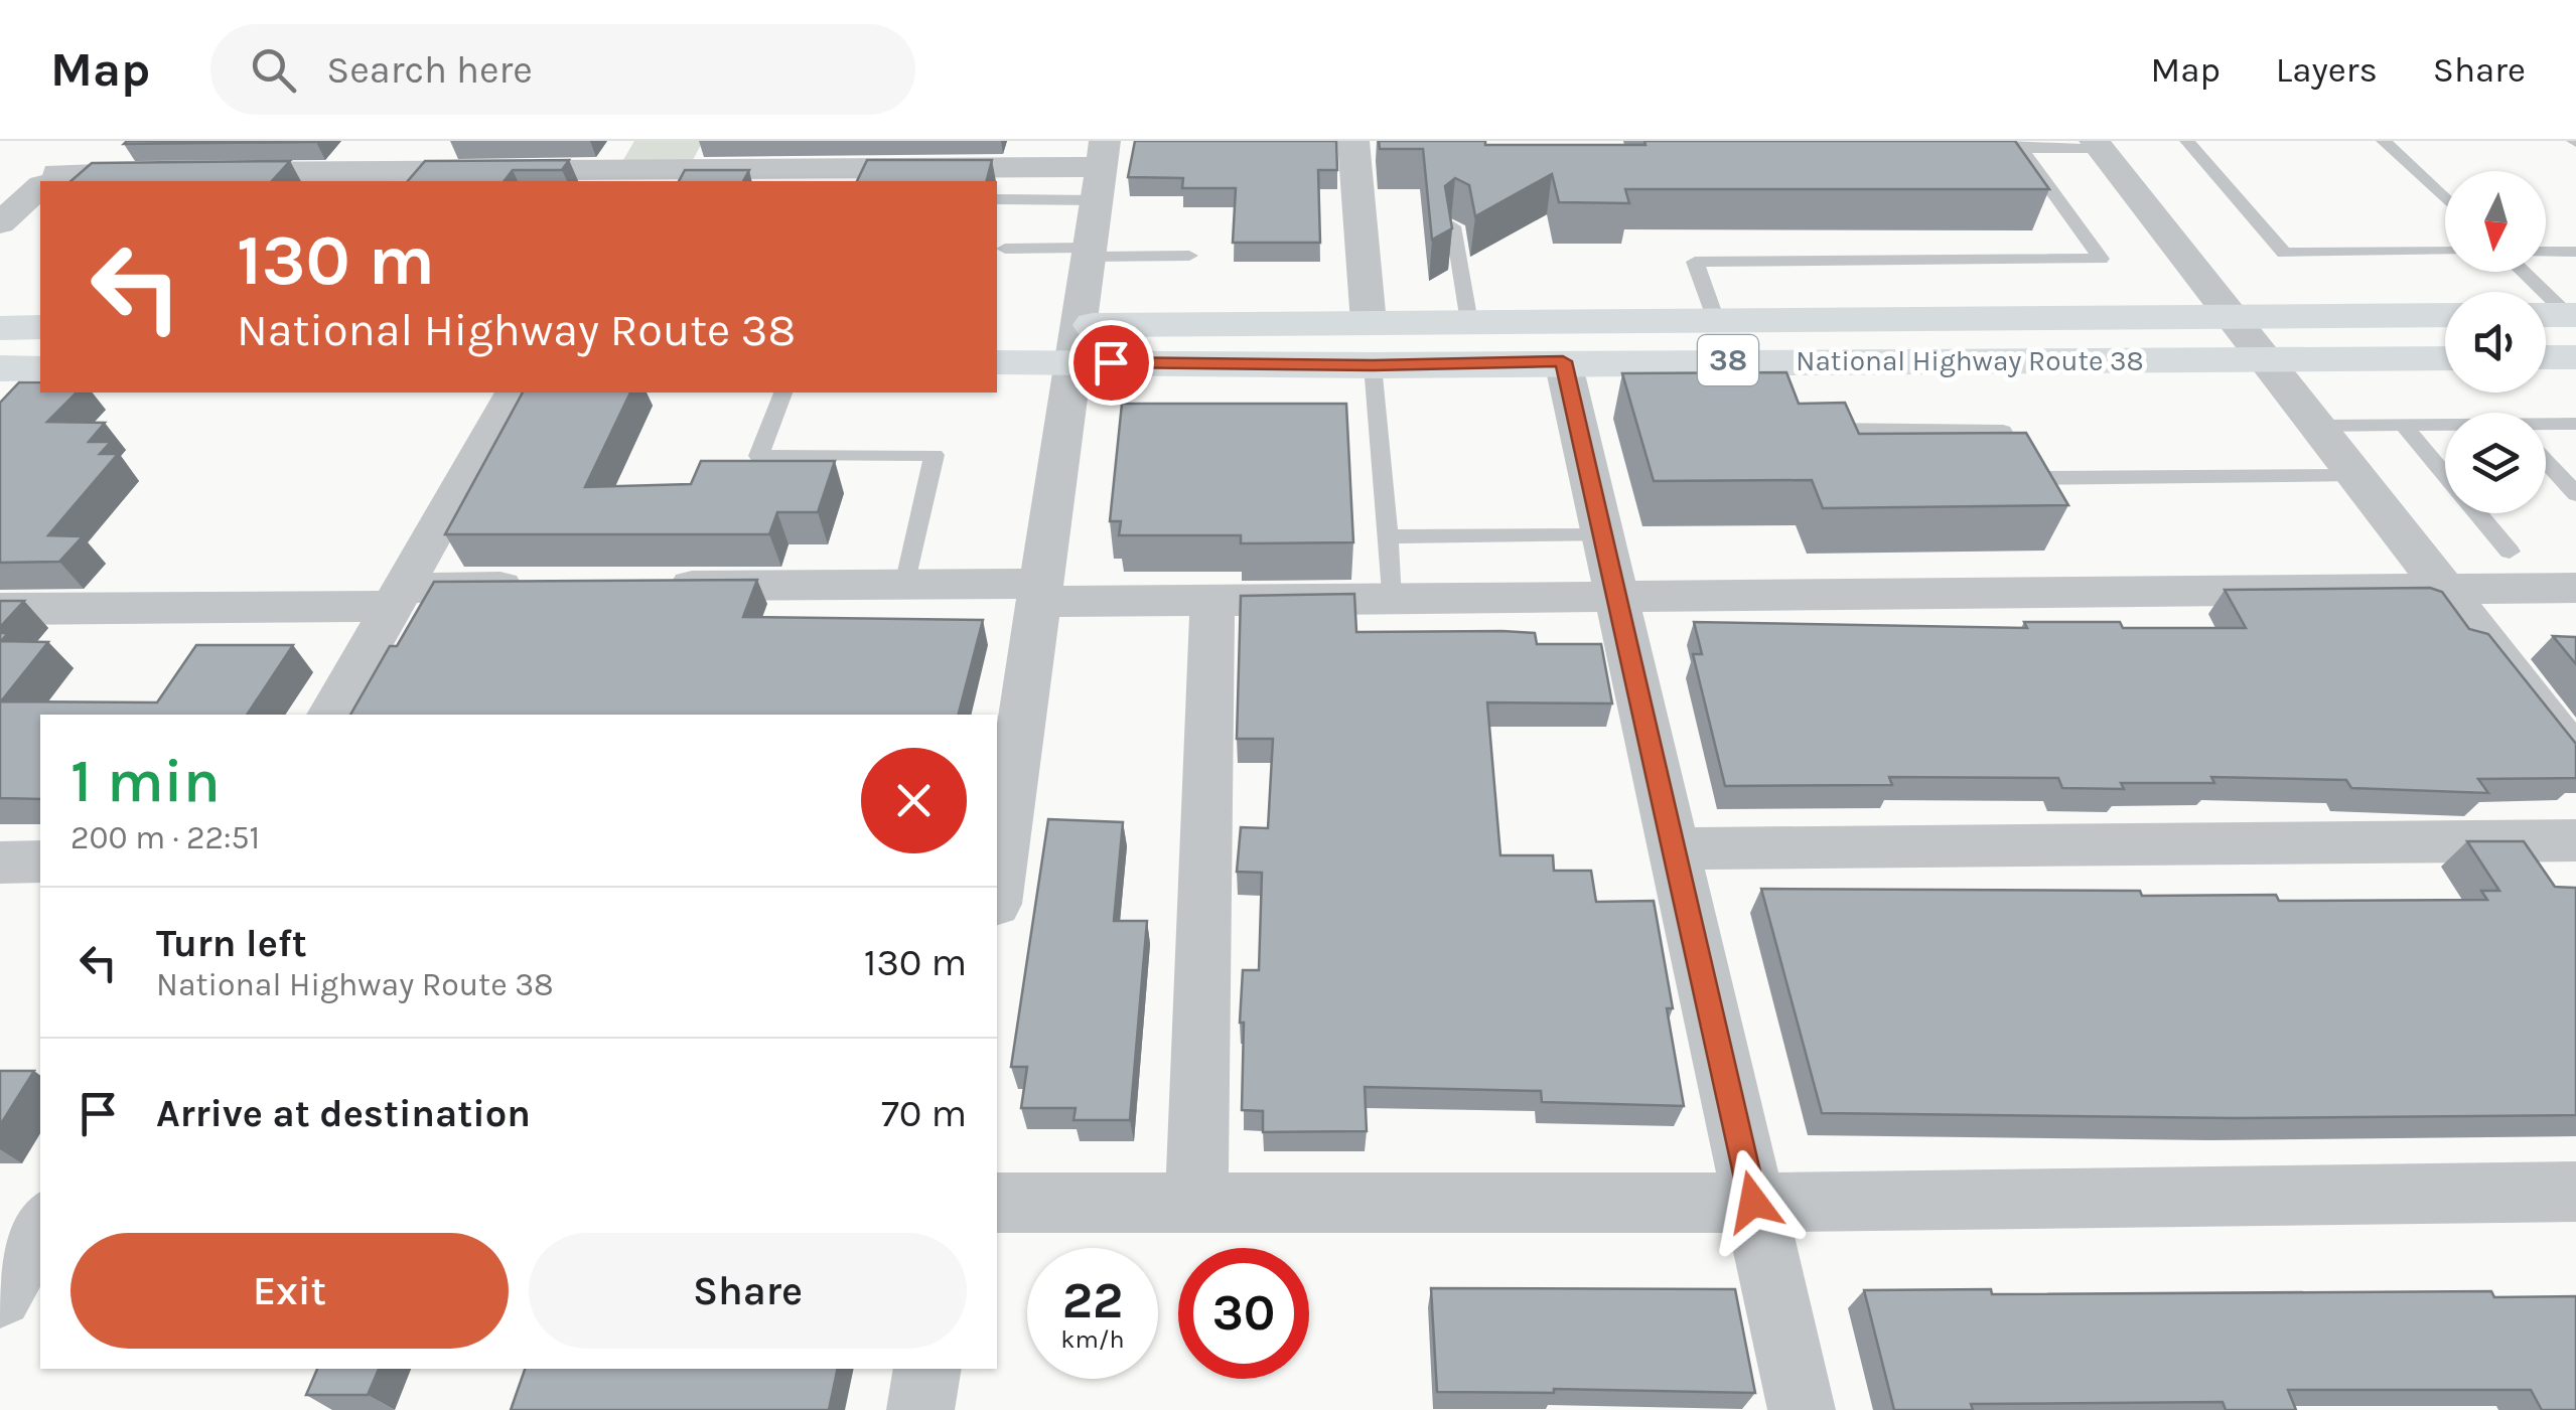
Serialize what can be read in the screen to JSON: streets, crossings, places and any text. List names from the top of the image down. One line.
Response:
{"streets":{"highway":["38","National Highway Route 38"]},"north":"bottom","page":{"header":"Map","search":"Search here","nav":["Map","Layers","Share"],"turn":["130 m","National Highway Route 38"],"heading":["1 min","200 m · 22:51"],"list":[{"name":"Turn left","note":"National Highway Route 38","value":"130 m"},{"name":"Arrive at destination","value":"70 m"}],"buttons":["Exit","Share"],"speed":"22 km/h","limit":"30"}}
